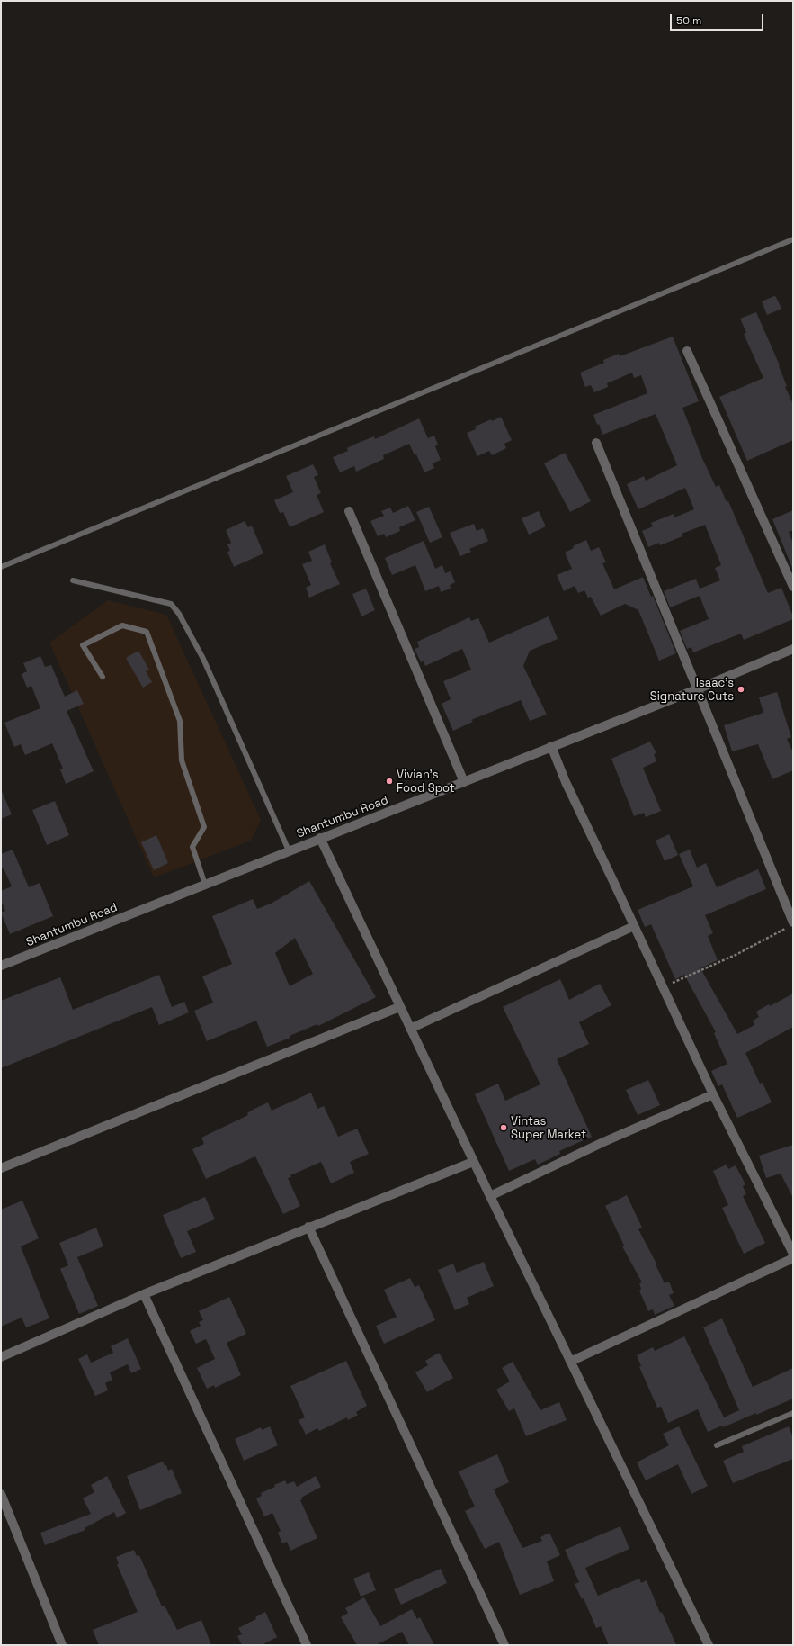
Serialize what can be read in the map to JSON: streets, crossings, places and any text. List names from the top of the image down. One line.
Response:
{"streets":{"street":["Shantumbu Road"]},"places":["Isaac's Signature Cuts","Vivian’s Food Spot","Vintas Super Market"],"scale_bar":"50 m"}
